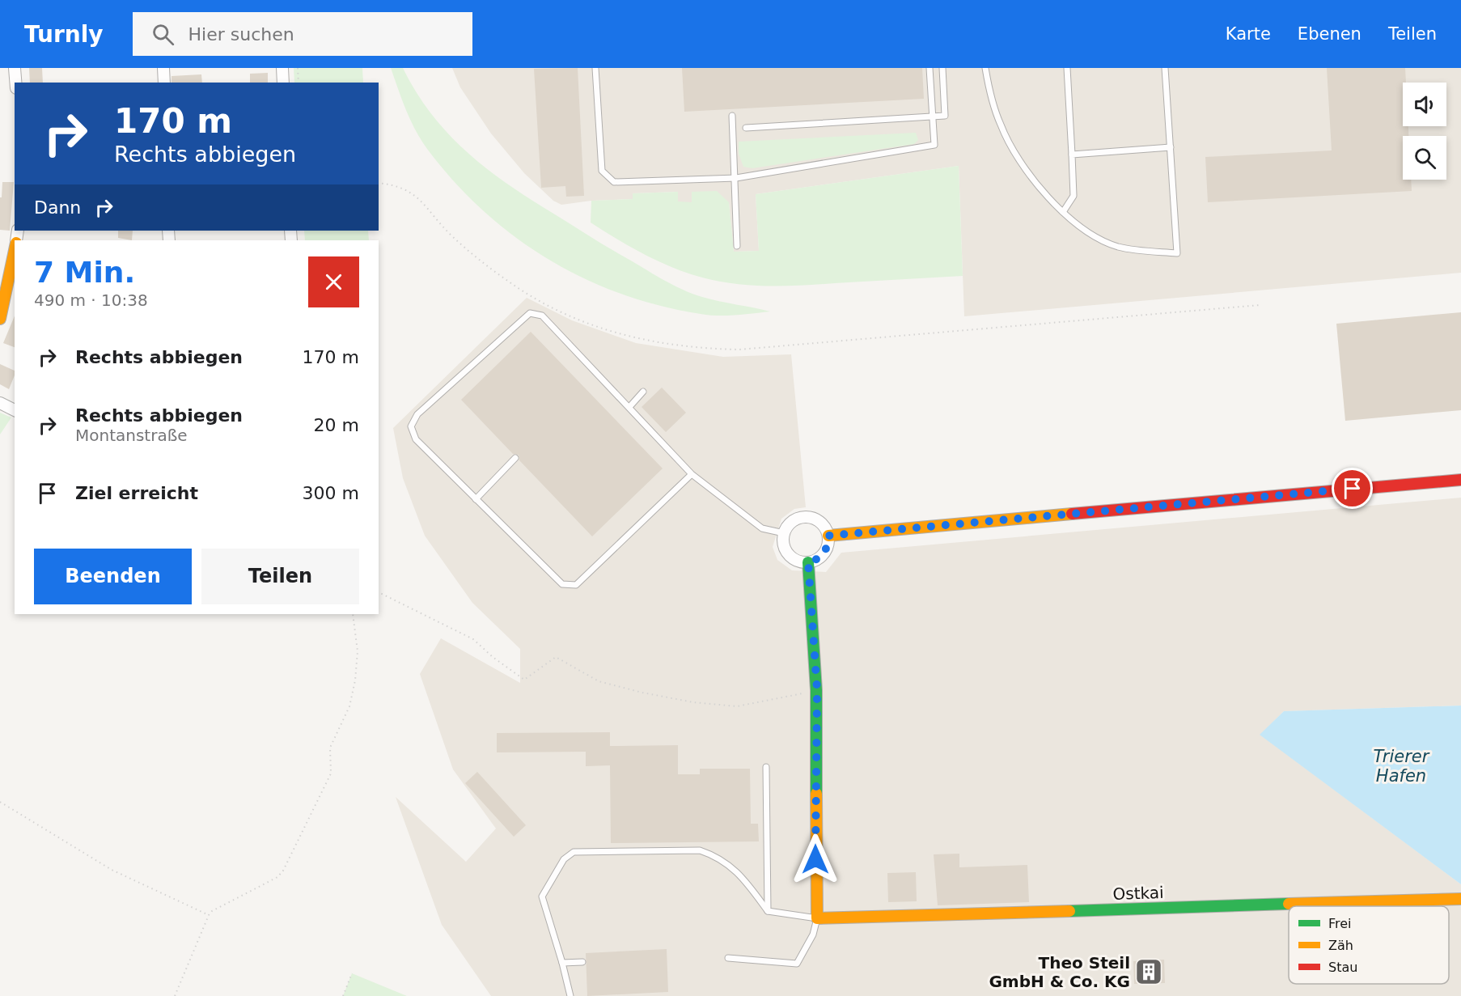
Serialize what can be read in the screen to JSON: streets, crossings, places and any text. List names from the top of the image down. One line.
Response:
{"streets":{"street":["Ostkai"]},"water":["Trierer Hafen"],"places":{"building":["Theo Steil GmbH & Co. KG"]},"legend":["Frei","Zäh","Stau"],"page":{"header":"Turnly","search":"Hier suchen","nav":["Karte","Ebenen","Teilen"],"turn":["170 m","Rechts abbiegen"],"then":"Dann","heading":["7 Min.","490 m · 10:38"],"list":[{"name":"Rechts abbiegen","value":"170 m"},{"name":"Rechts abbiegen","note":"Montanstraße","value":"20 m"},{"name":"Ziel erreicht","value":"300 m"}],"buttons":["Beenden","Teilen"]}}
